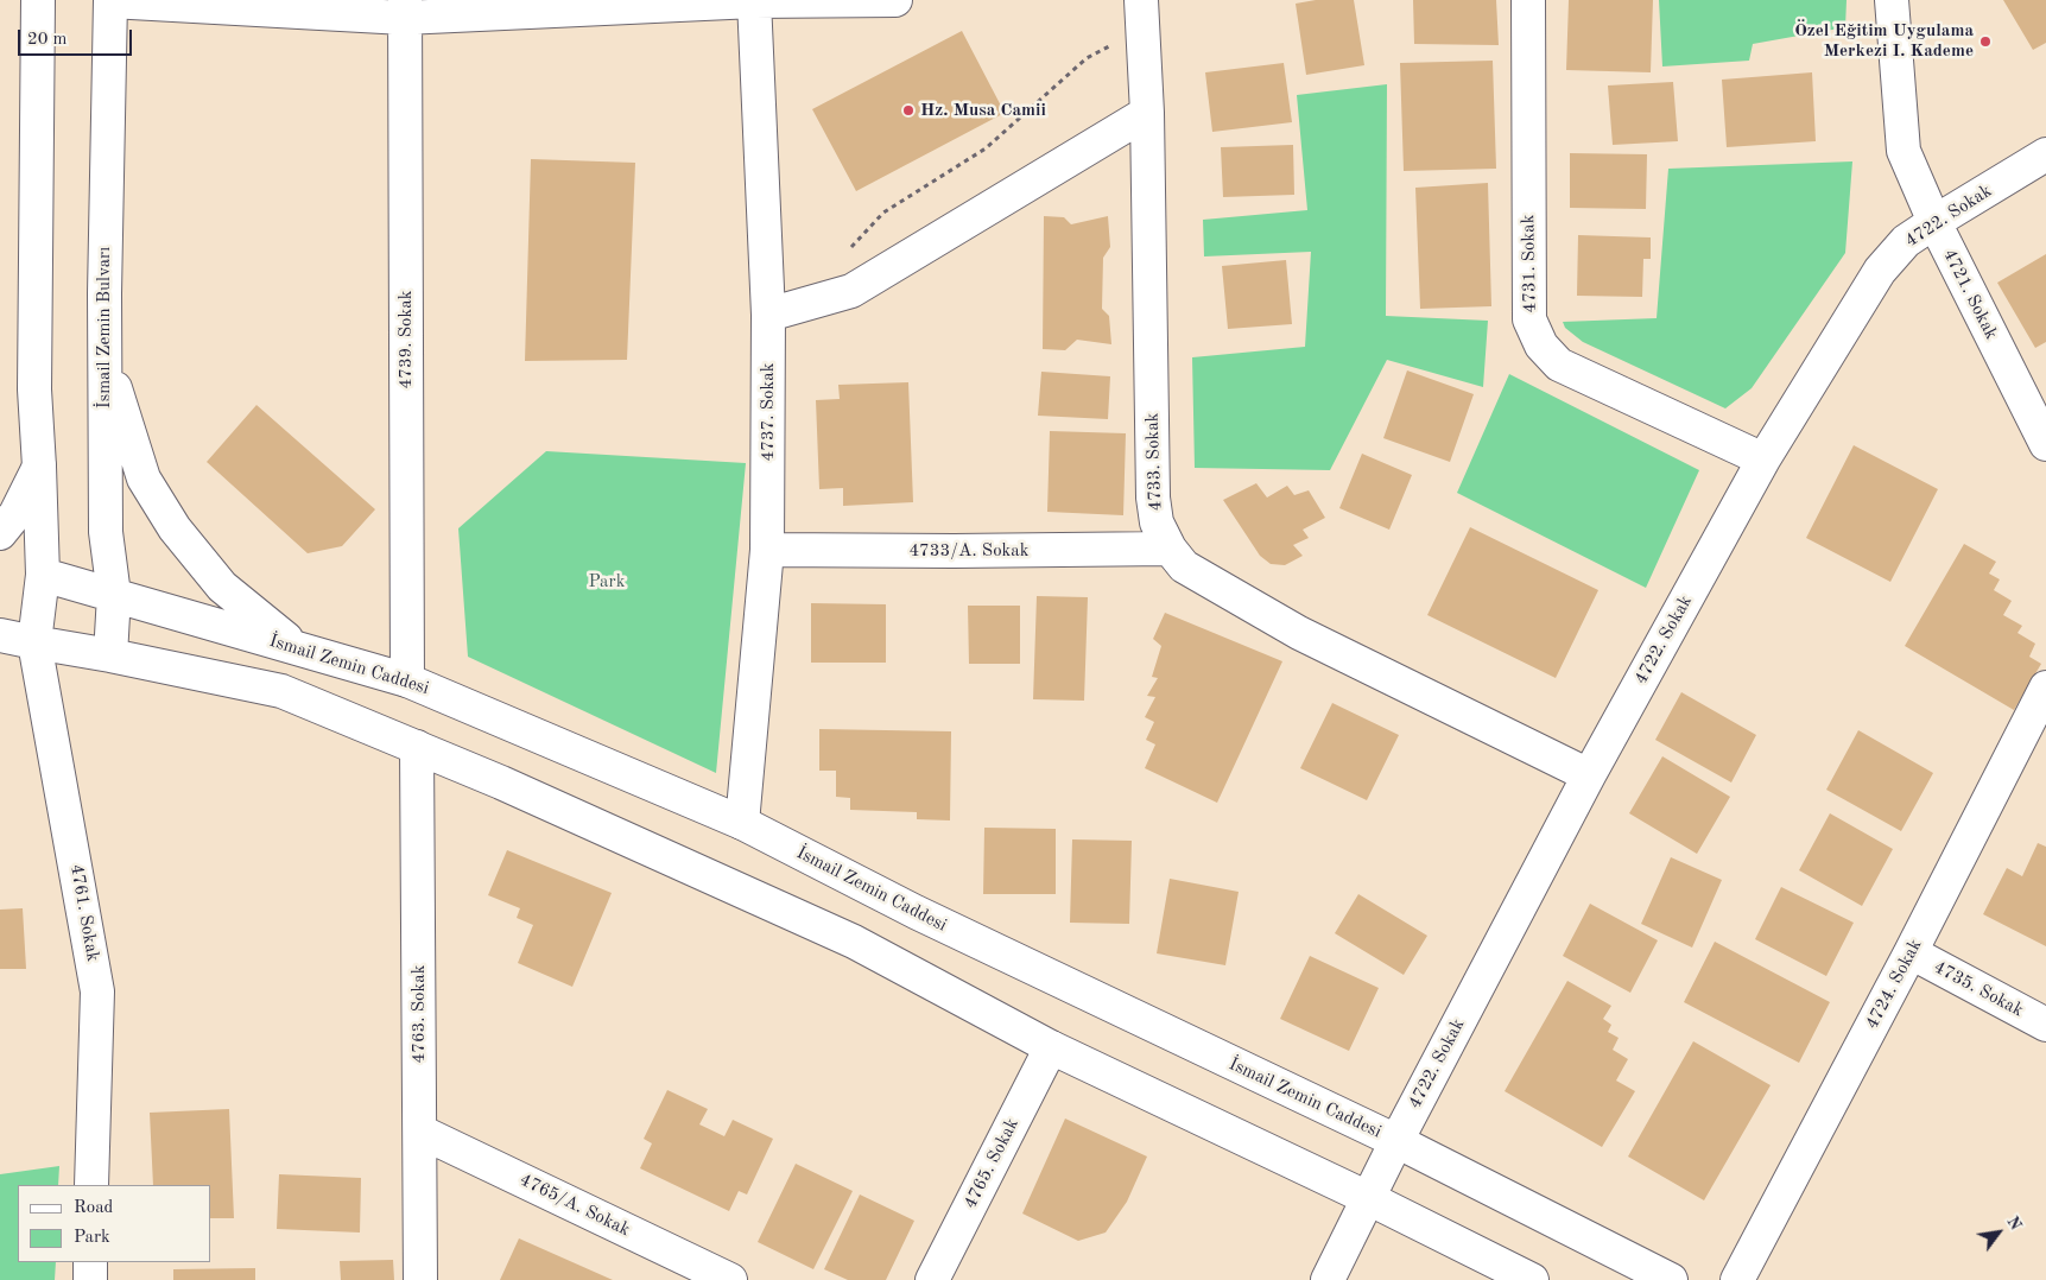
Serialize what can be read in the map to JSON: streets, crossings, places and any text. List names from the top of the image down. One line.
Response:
{"streets":{"street":["4722. Sokak","4731. Sokak","4721. Sokak","İsmail Zemin Bulvarı","4739. Sokak","4737. Sokak","4733. Sokak","4733/A. Sokak","İsmail Zemin Caddesi","4761. Sokak","4724. Sokak","4735. Sokak","4763. Sokak","4765. Sokak","4765/A. Sokak"]},"crossings":[["4722. Sokak","4731. Sokak"],["4722. Sokak","4721. Sokak"],["4722. Sokak","4733. Sokak"],["4722. Sokak","İsmail Zemin Caddesi"],["İsmail Zemin Bulvarı","İsmail Zemin Caddesi"],["4739. Sokak","İsmail Zemin Caddesi"],["4737. Sokak","4733/A. Sokak"],["4737. Sokak","İsmail Zemin Caddesi"],["4733. Sokak","4733/A. Sokak"],["İsmail Zemin Caddesi","4761. Sokak"],["4724. Sokak","4735. Sokak"],["4763. Sokak","4765/A. Sokak"]],"parks":["Park"],"places":["Özel Eğitim Uygulama Merkezi I. Kademe","Hz. Musa Camii"],"legend":["Road","Park"],"scale_bar":"20 m","north":"top right"}
